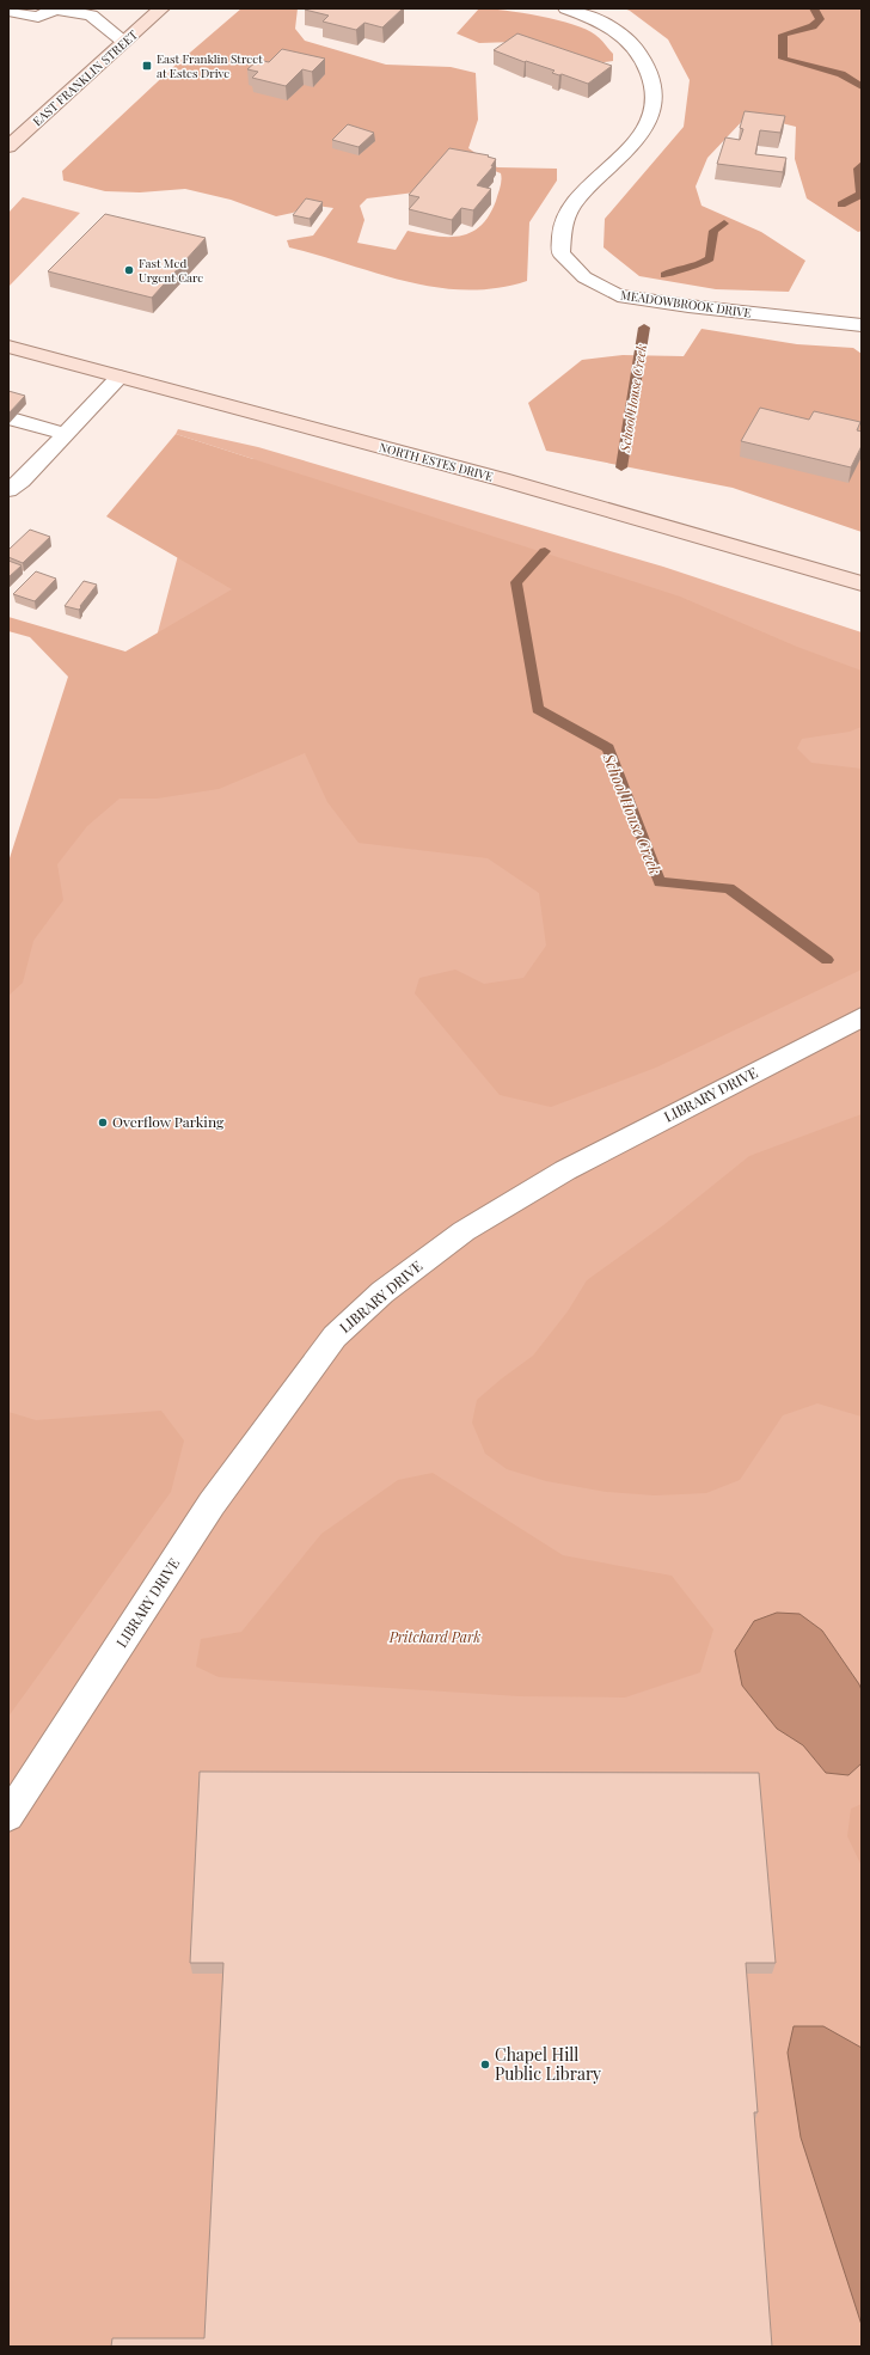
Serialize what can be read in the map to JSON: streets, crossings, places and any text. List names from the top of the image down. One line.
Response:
{"streets":{"main road":["EAST FRANKLIN STREET","NORTH ESTES DRIVE"],"street":["MEADOWBROOK DRIVE","LIBRARY DRIVE"]},"water":["School House Creek"],"parks":["Pritchard Park"],"places":{"transit":["East Franklin Street at Estes Drive"],"other":["Fast Med Urgent Care","Overflow Parking","Chapel Hill Public Library"]}}
